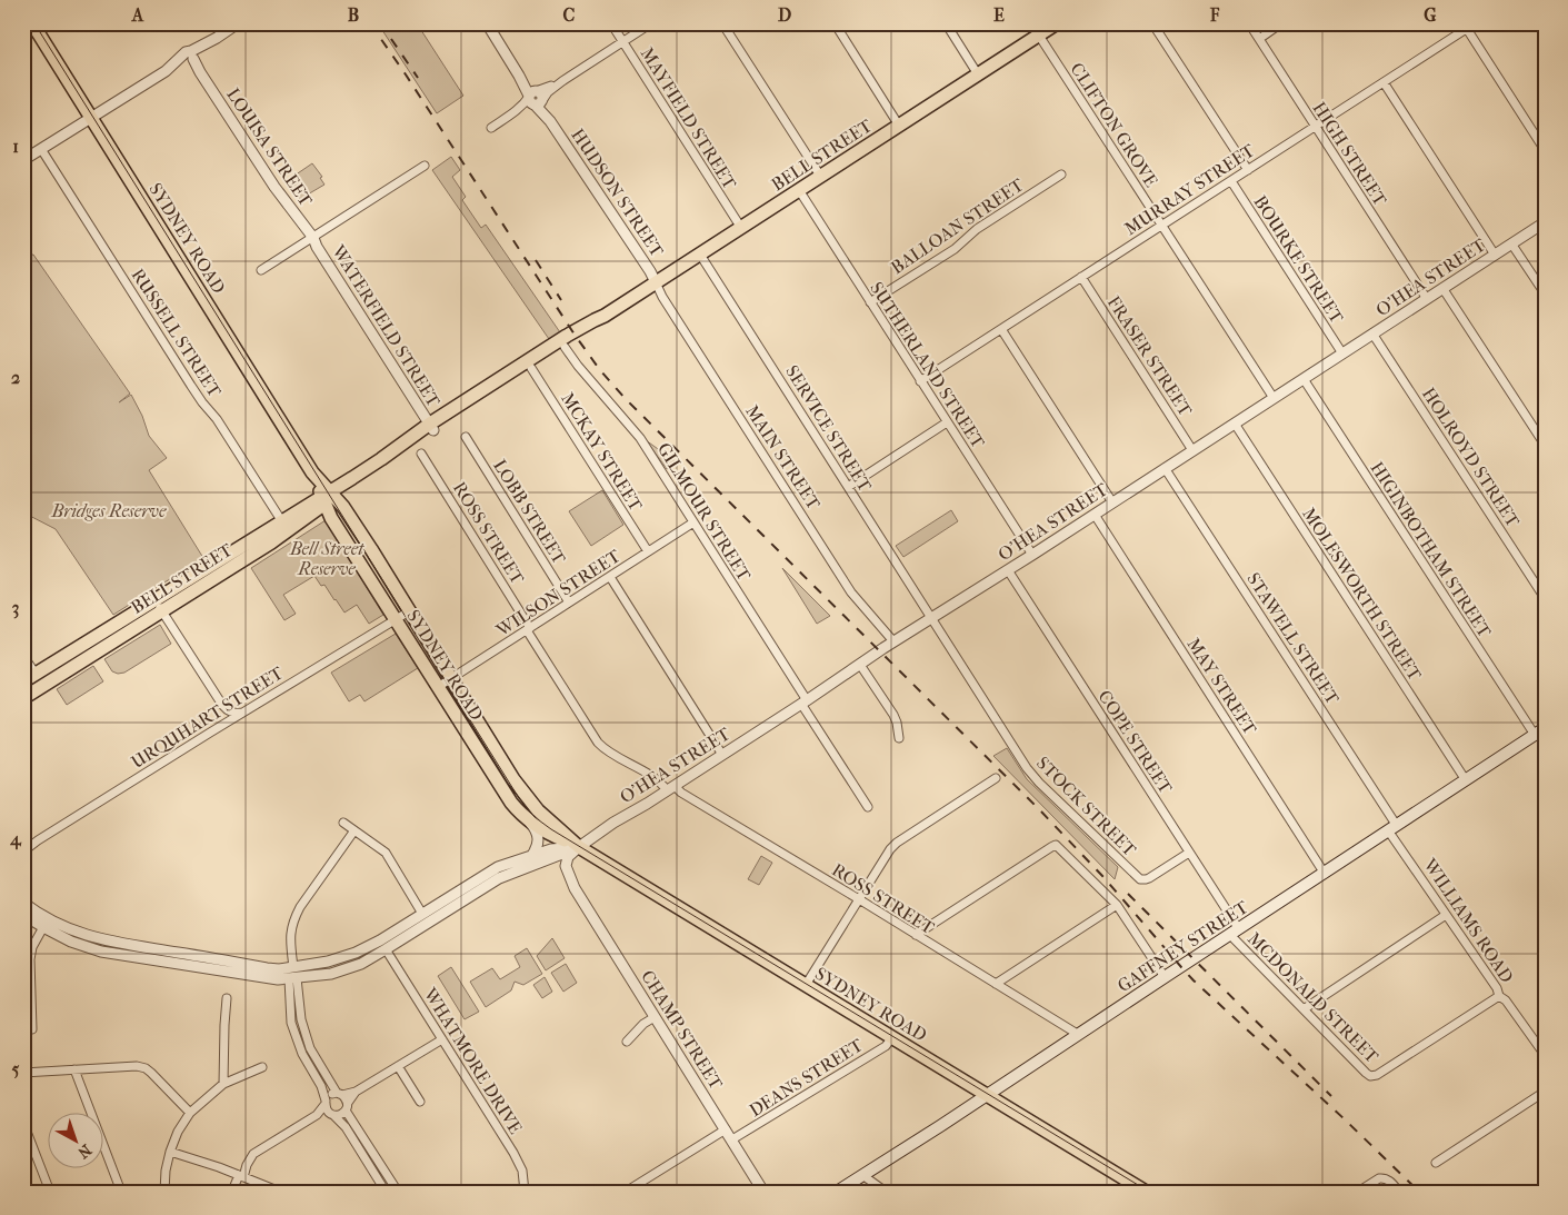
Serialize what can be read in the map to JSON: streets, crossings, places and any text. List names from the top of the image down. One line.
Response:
{"streets":{"highway":["BELL STREET","SYDNEY ROAD"],"main road":["GAFFNEY STREET"],"street":["MAYFIELD STREET","CLIFTON GROVE","LOUISA STREET","HIGH STREET","MURRAY STREET","HUDSON STREET","BALLOAN STREET","BOURKE STREET","O'HEA STREET","WATERFIELD STREET","RUSSELL STREET","FRASER STREET","SUTHERLAND STREET","SERVICE STREET","MCKAY STREET","MAIN STREET","HOLROYD STREET","LOBB STREET","GILMOUR STREET","ROSS STREET","HIGINBOTHAM STREET","WILSON STREET","MOLESWORTH STREET","STAWELL STREET","MAY STREET","URQUHART STREET","COPE STREET","STOCK STREET","WILLIAMS ROAD","MCDONALD STREET","CHAMP STREET","WHATMORE DRIVE","DEANS STREET"]},"crossings":[["MAYFIELD STREET","BELL STREET"],["CLIFTON GROVE","BELL STREET"],["CLIFTON GROVE","MURRAY STREET"],["CLIFTON GROVE","O'HEA STREET"],["LOUISA STREET","WATERFIELD STREET"],["HIGH STREET","MURRAY STREET"],["HIGH STREET","O'HEA STREET"],["BELL STREET","HUDSON STREET"],["BELL STREET","SYDNEY ROAD"],["BELL STREET","WATERFIELD STREET"],["BELL STREET","RUSSELL STREET"],["BELL STREET","SUTHERLAND STREET"],["BELL STREET","SERVICE STREET"],["BELL STREET","MCKAY STREET"],["BELL STREET","MAIN STREET"],["BELL STREET","GILMOUR STREET"],["MURRAY STREET","BOURKE STREET"],["MURRAY STREET","FRASER STREET"],["MURRAY STREET","SUTHERLAND STREET"],["HUDSON STREET","MAIN STREET"],["BALLOAN STREET","SUTHERLAND STREET"],["SYDNEY ROAD","O'HEA STREET"],["SYDNEY ROAD","WILSON STREET"],["SYDNEY ROAD","URQUHART STREET"],["SYDNEY ROAD","GAFFNEY STREET"],["SYDNEY ROAD","CHAMP STREET"],["SYDNEY ROAD","DEANS STREET"],["BOURKE STREET","O'HEA STREET"],["O'HEA STREET","FRASER STREET"],["O'HEA STREET","SUTHERLAND STREET"],["O'HEA STREET","SERVICE STREET"],["O'HEA STREET","MAIN STREET"],["O'HEA STREET","HOLROYD STREET"],["O'HEA STREET","GILMOUR STREET"],["O'HEA STREET","ROSS STREET"],["O'HEA STREET","HIGINBOTHAM STREET"],["O'HEA STREET","MOLESWORTH STREET"],["O'HEA STREET","STAWELL STREET"],["O'HEA STREET","MAY STREET"],["O'HEA STREET","COPE STREET"],["O'HEA STREET","STOCK STREET"],["O'HEA STREET","CHAMP STREET"],["SERVICE STREET","STOCK STREET"],["MCKAY STREET","WILSON STREET"],["LOBB STREET","WILSON STREET"],["GILMOUR STREET","WILSON STREET"],["ROSS STREET","WILSON STREET"],["ROSS STREET","GAFFNEY STREET"],["HIGINBOTHAM STREET","GAFFNEY STREET"],["MOLESWORTH STREET","GAFFNEY STREET"],["STAWELL STREET","WILLIAMS ROAD"],["STAWELL STREET","GAFFNEY STREET"],["MAY STREET","GAFFNEY STREET"],["COPE STREET","STOCK STREET"],["COPE STREET","GAFFNEY STREET"],["COPE STREET","MCDONALD STREET"],["WILLIAMS ROAD","GAFFNEY STREET"],["WILLIAMS ROAD","MCDONALD STREET"],["GAFFNEY STREET","MCDONALD STREET"],["CHAMP STREET","DEANS STREET"]],"parks":["Bridges Reserve","Bell Street Reserve"],"north":"bottom right","grid":{"columns":["A","B","C","D","E","F","G"],"rows":["1","2","3","4","5"]}}
